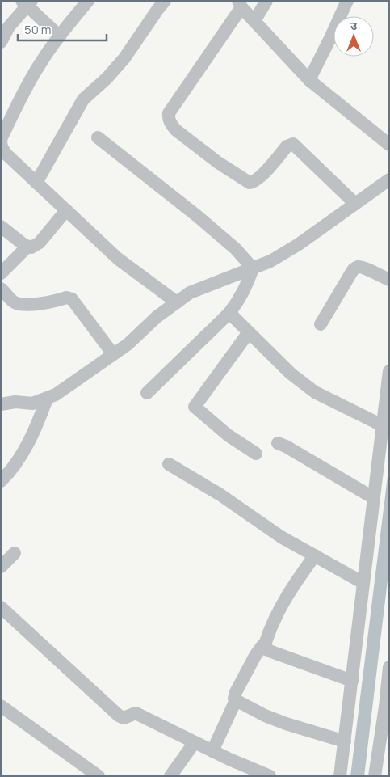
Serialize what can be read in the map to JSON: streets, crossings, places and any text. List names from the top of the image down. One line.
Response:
{"scale_bar":"50 m","north":"top"}
